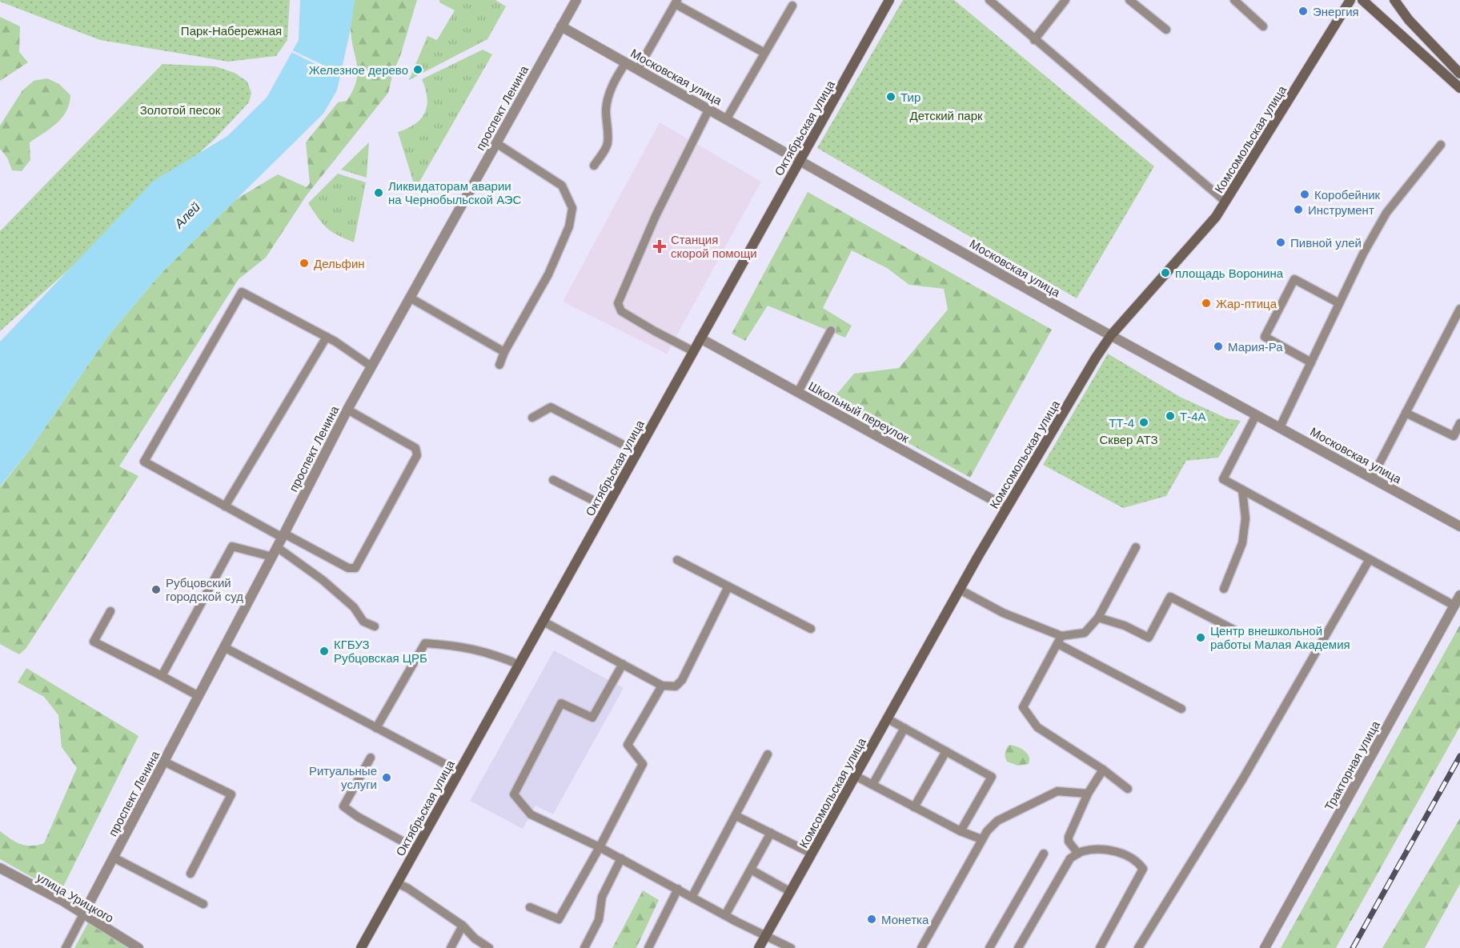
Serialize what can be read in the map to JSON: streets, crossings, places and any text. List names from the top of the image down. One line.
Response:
{"streets":{"main road":["Октябрьская улица","Комсомольская улица"],"street":["Московская улица","проспект Ленина","Школьный переулок","Тракторная улица","улица Урицкого"]},"crossings":[["Московская улица","проспект Ленина"],["Московская улица","Октябрьская улица"],["Московская улица","Комсомольская улица"],["проспект Ленина","улица Урицкого"],["Октябрьская улица","Школьный переулок"],["Комсомольская улица","Школьный переулок"]],"water":["Алей"],"parks":["Парк-Набережная","Золотой песок","Детский парк","Сквер АТЗ"],"places":{"other":["Энергия","Железное дерево","Тир","Ликвидаторам аварии на Чернобыльской АЭС","Коробейник","Инструмент","Пивной улей","Дельфин","площадь Воронина","Жар-птица","Мария-Ра","Т-4А","ТТ-4","Рубцовский городской суд","Центр внешкольной работы Малая Академия","КГБУЗ Рубцовская ЦРБ","Ритуальные услуги","Монетка"],"health":["Станция скорой помощи"]}}
